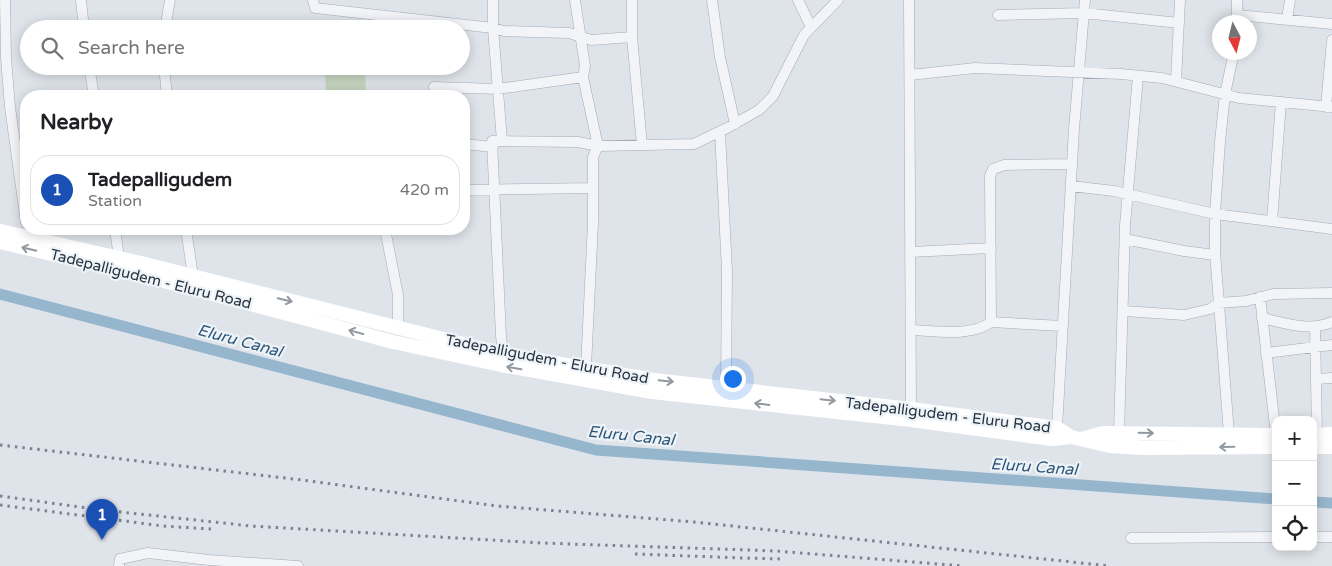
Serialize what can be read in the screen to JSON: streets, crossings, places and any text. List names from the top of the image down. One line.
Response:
{"streets":{"main road":["Tadepalligudem - Eluru Road"]},"water":["Eluru Canal"],"north":"bottom","page":{"search":"Search here","heading":"Nearby","list":[{"mark":"1","name":"Tadepalligudem","note":"Station","value":"420 m"}],"map_buttons":["+","−"],"pins":"1"}}
